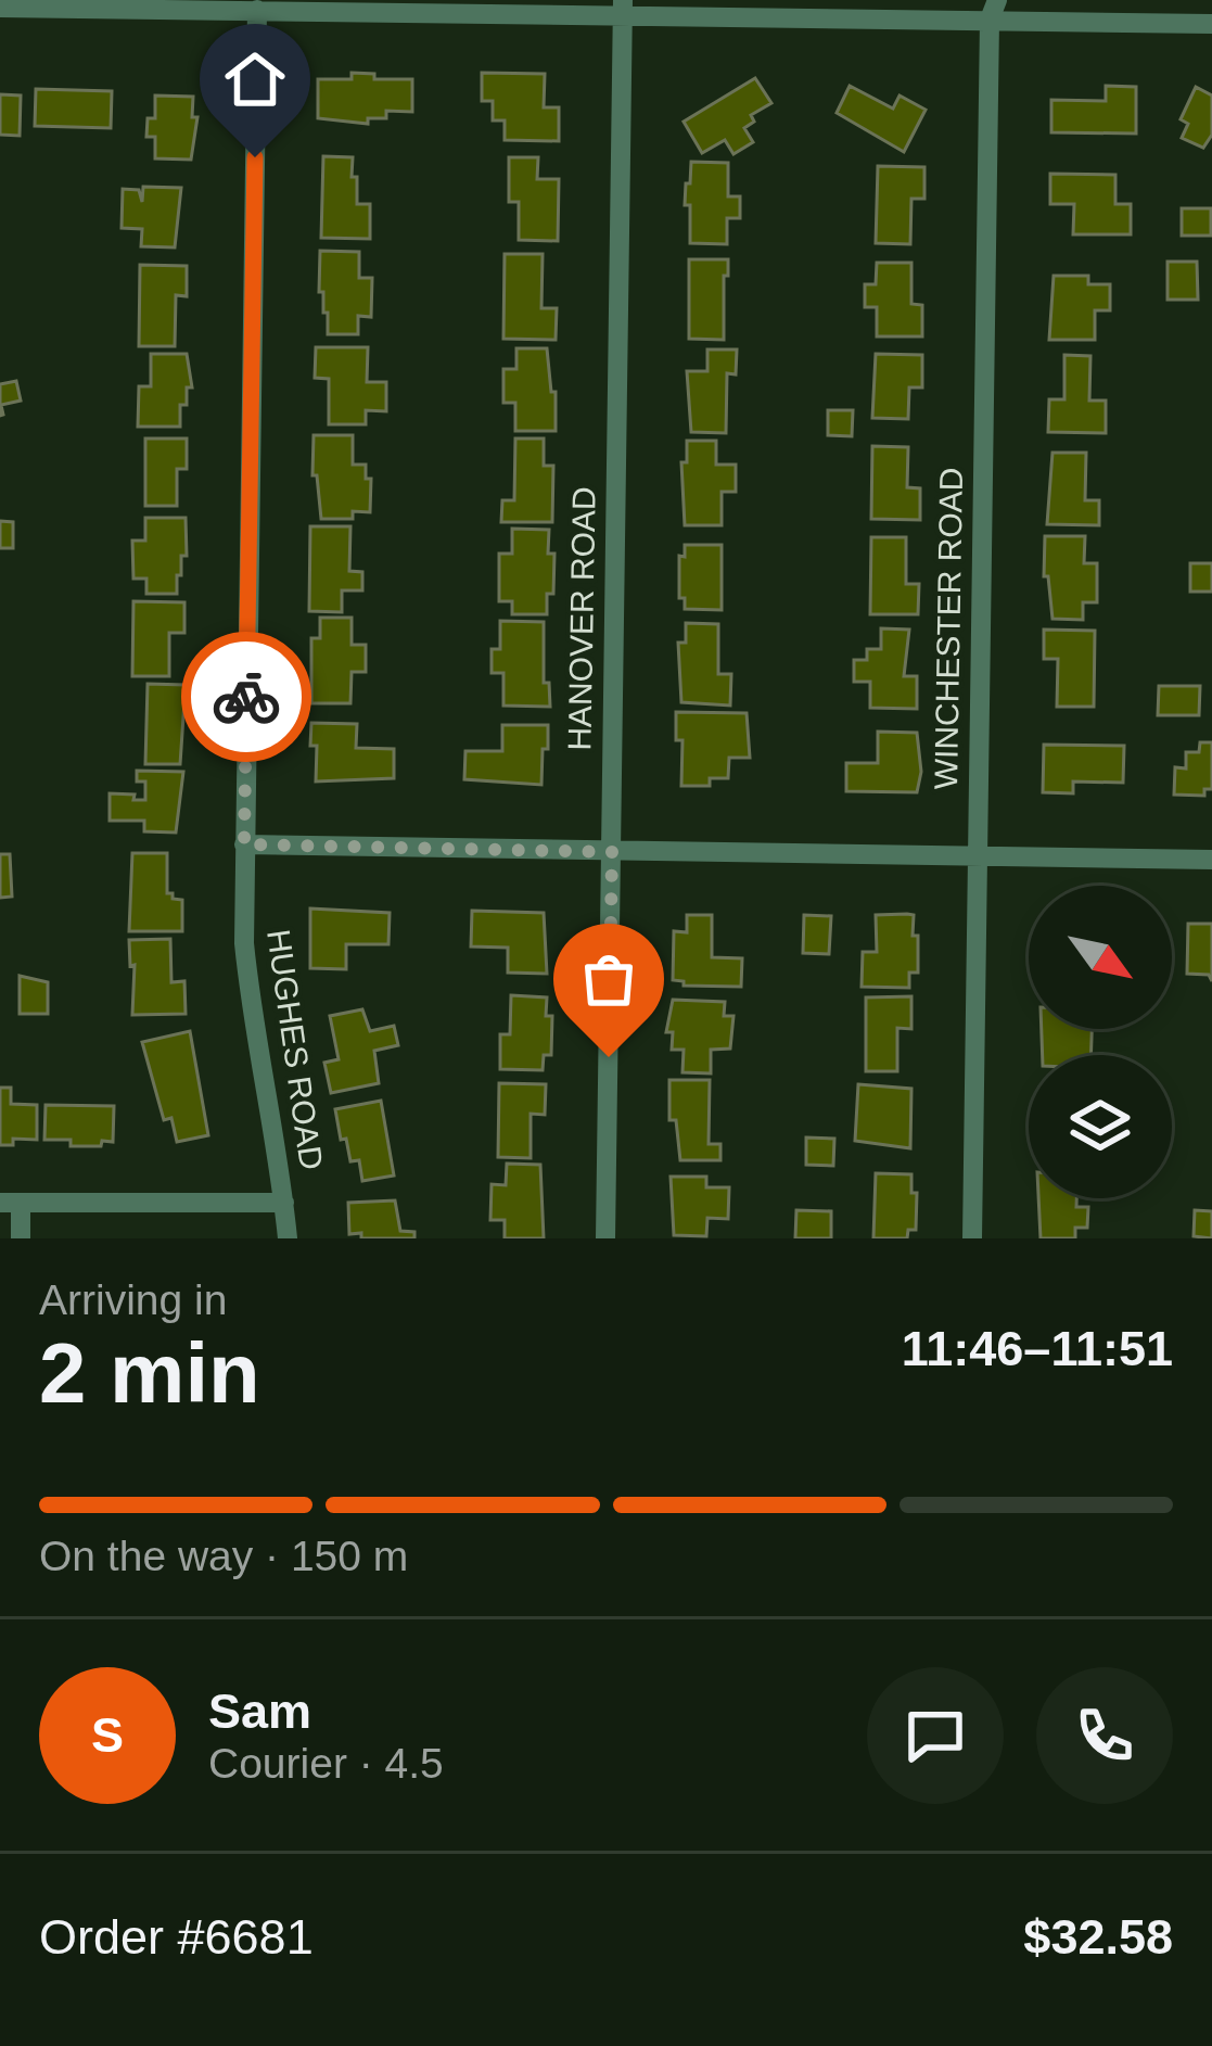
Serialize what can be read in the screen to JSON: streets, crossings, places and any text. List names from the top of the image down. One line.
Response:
{"streets":{"street":["HANOVER ROAD","WINCHESTER ROAD","HUGHES ROAD"]},"north":"bottom right","page":{"heading":["2 min","Arriving in","11:46–11:51"],"panel":["Sam","Courier · 4.5","Order #6681","$32.58"],"bar":"On the way · 150 m","round":"S"}}
